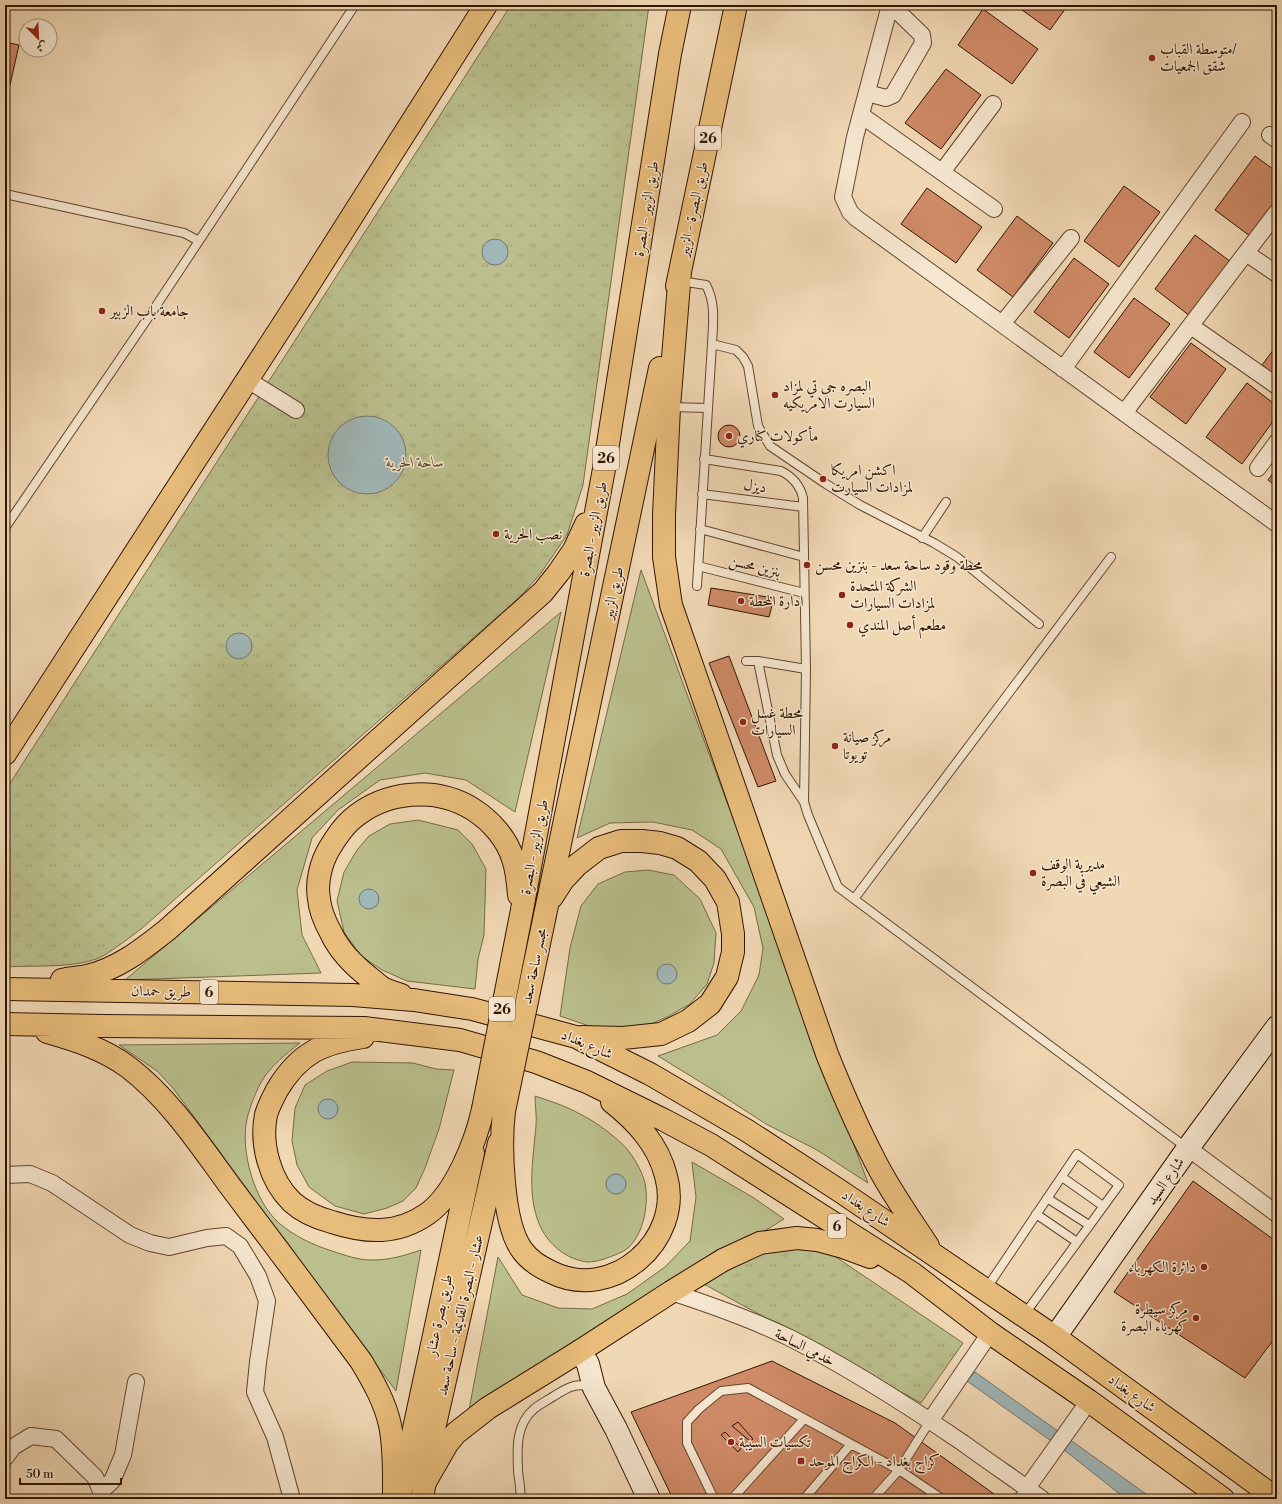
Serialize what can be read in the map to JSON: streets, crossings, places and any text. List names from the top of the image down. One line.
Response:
{"streets":{"main road":["26","طريق الزبير - البصرة","طريق البصرة - الزبير","طريق الزبير","مجسر ساحة سعد","طريق حمدان","6","شارع بغداد","طريق بصرة عشار","عشار - البصرة القديمة - ساحة سعد"],"street":["شارع السيد","خدمي الساحة"],"lane":["ديزل","بنزين محسن"]},"crossings":[["26","مجسر ساحة سعد"],["26","طريق بصرة عشار"],["26","عشار - البصرة القديمة - ساحة سعد"],["طريق الزبير - البصرة","مجسر ساحة سعد"],["طريق البصرة - الزبير","طريق الزبير"],["طريق الزبير","مجسر ساحة سعد"],["مجسر ساحة سعد","عشار - البصرة القديمة - ساحة سعد"],["طريق حمدان","شارع بغداد"],["6","شارع بغداد"],["شارع بغداد","شارع السيد"]],"parks":["ساحة الحرية"],"places":{"other":["متوسطة القباب/ شقق الجمعيات","جامعة باب الزبير","البصره جي تي لمزاد السيارت الامريكيه","مأكولات كناري","اكشن امريكا لمزادات السيارت","نصب الحرية","محطة وقود ساحة سعد - بنزين محسن","الشركة المتحدة لمزادات السيارات","ادارة المحطة","مطعم أصل المندي","محطة غسل السيارات","مركز صيانة تويوتا","مديرية الوقف الشيعي في البصرة","دائرة الكهرباء","مركز سيطرة كهرباء البصرة","تكسيات السيبة"],"transit":["كراج بغداد - الكراج الموحد"]},"scale_bar":"50 m","north":"bottom right"}
